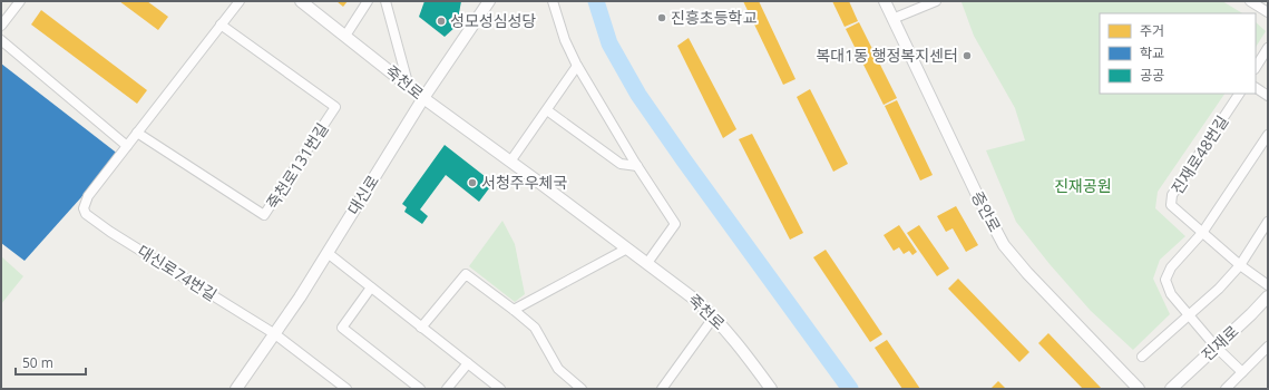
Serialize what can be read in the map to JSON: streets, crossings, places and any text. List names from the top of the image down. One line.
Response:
{"streets":{"street":["죽천로","진재로48번길","죽천로131번길","대신로","증안로","대신로74번길","진재로"]},"crossings":[["죽천로","대신로"],["대신로","대신로74번길"]],"parks":["진재공원"],"places":["진흥초등학교","성모성심성당","복대1동 행정복지센터","서청주우체국"],"legend":["주거","학교","공공"],"scale_bar":"50 m"}
